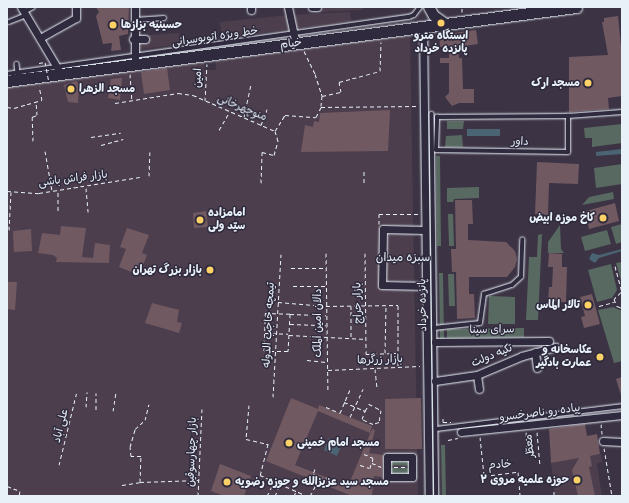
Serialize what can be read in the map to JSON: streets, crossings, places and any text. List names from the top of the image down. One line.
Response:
{"streets":{"main road":["خیام"],"street":["سرای سینا","تکیه دولت","پیاده رو ناصرخسرو"],"lane":["خط ویژه اتوبوسرانی","داور","پانزده خرداد"],"path":["امین","منوچهرخانی","بازار فراش باشی","بازار حراج","دالان امین الملک","تیمچه حاجب الدوله","بازار زرگرها","علی آباد","معطّر","بازار چهارسوقین","خادم"]},"crossings":[["خط ویژه اتوبوسرانی","خیام"],["خیام","امین"],["امین","منوچهرخانی"],["پانزده خرداد","سرای سینا"],["پانزده خرداد","تکیه دولت"],["دالان امین الملک","بازار زرگرها"],["پیاده رو ناصرخسرو","معطّر"],["پیاده رو ناصرخسرو","خادم"]],"districts":["سبزه میدان"],"places":["ایستگاه مترو پانزده خرداد","حسینیه بزازها","مسجد ارک","مسجد الزهرا","کاخ موزه ابیض","امامزاده سیّد ولی","بازار بزرگ تهران","تالار الماس","عکاسخانه و عمارت بادگیر","مسجد امام خمینی","حوزه علمیه مروی ۲","مسجد سید عزیزالله و حوزه رضویه"]}
